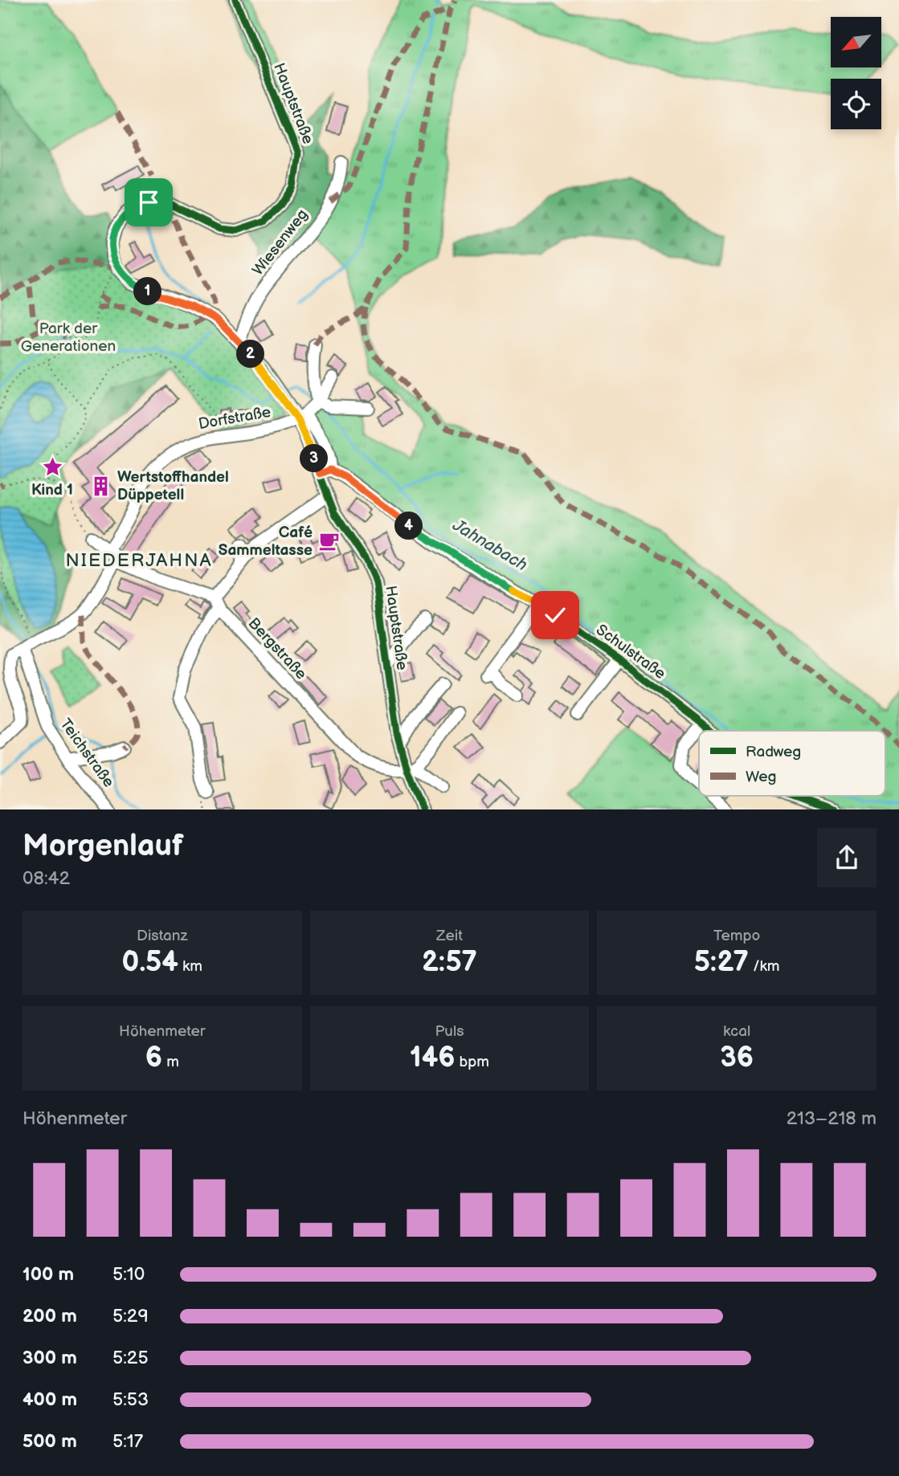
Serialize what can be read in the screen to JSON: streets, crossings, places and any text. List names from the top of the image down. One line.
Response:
{"streets":{"street":["Hauptstraße","Wiesenweg","Dorfstraße","Bergstraße","Schulstraße","Teichstraße"]},"crossings":[["Hauptstraße","Wiesenweg"],["Hauptstraße","Dorfstraße"],["Hauptstraße","Bergstraße"],["Hauptstraße","Schulstraße"],["Dorfstraße","Bergstraße"]],"districts":["NIEDERJAHNA"],"water":["Jahnabach"],"parks":["Park der Generationen"],"places":{"place":["Kind 1"],"building":["Wertstoffhandel Düppetell"],"cafe":["Café Sammeltasse"]},"legend":["Radweg","Weg"],"north":"bottom left","page":{"pins":["1","2","3","4"],"heading":["Morgenlauf","08:42"],"stats":[["Distanz","0.54 km"],["Zeit","2:57"],["Tempo","5:27 /km"],["Höhenmeter","6 m"],["Puls","146 bpm"],["kcal","36"]],"chart":["Höhenmeter","213–218 m"],"list":[{"name":"100 m","note":"5:10"},{"name":"200 m","note":"5:29"},{"name":"300 m","note":"5:25"},{"name":"400 m","note":"5:53"},{"name":"500 m","note":"5:17"}]}}
